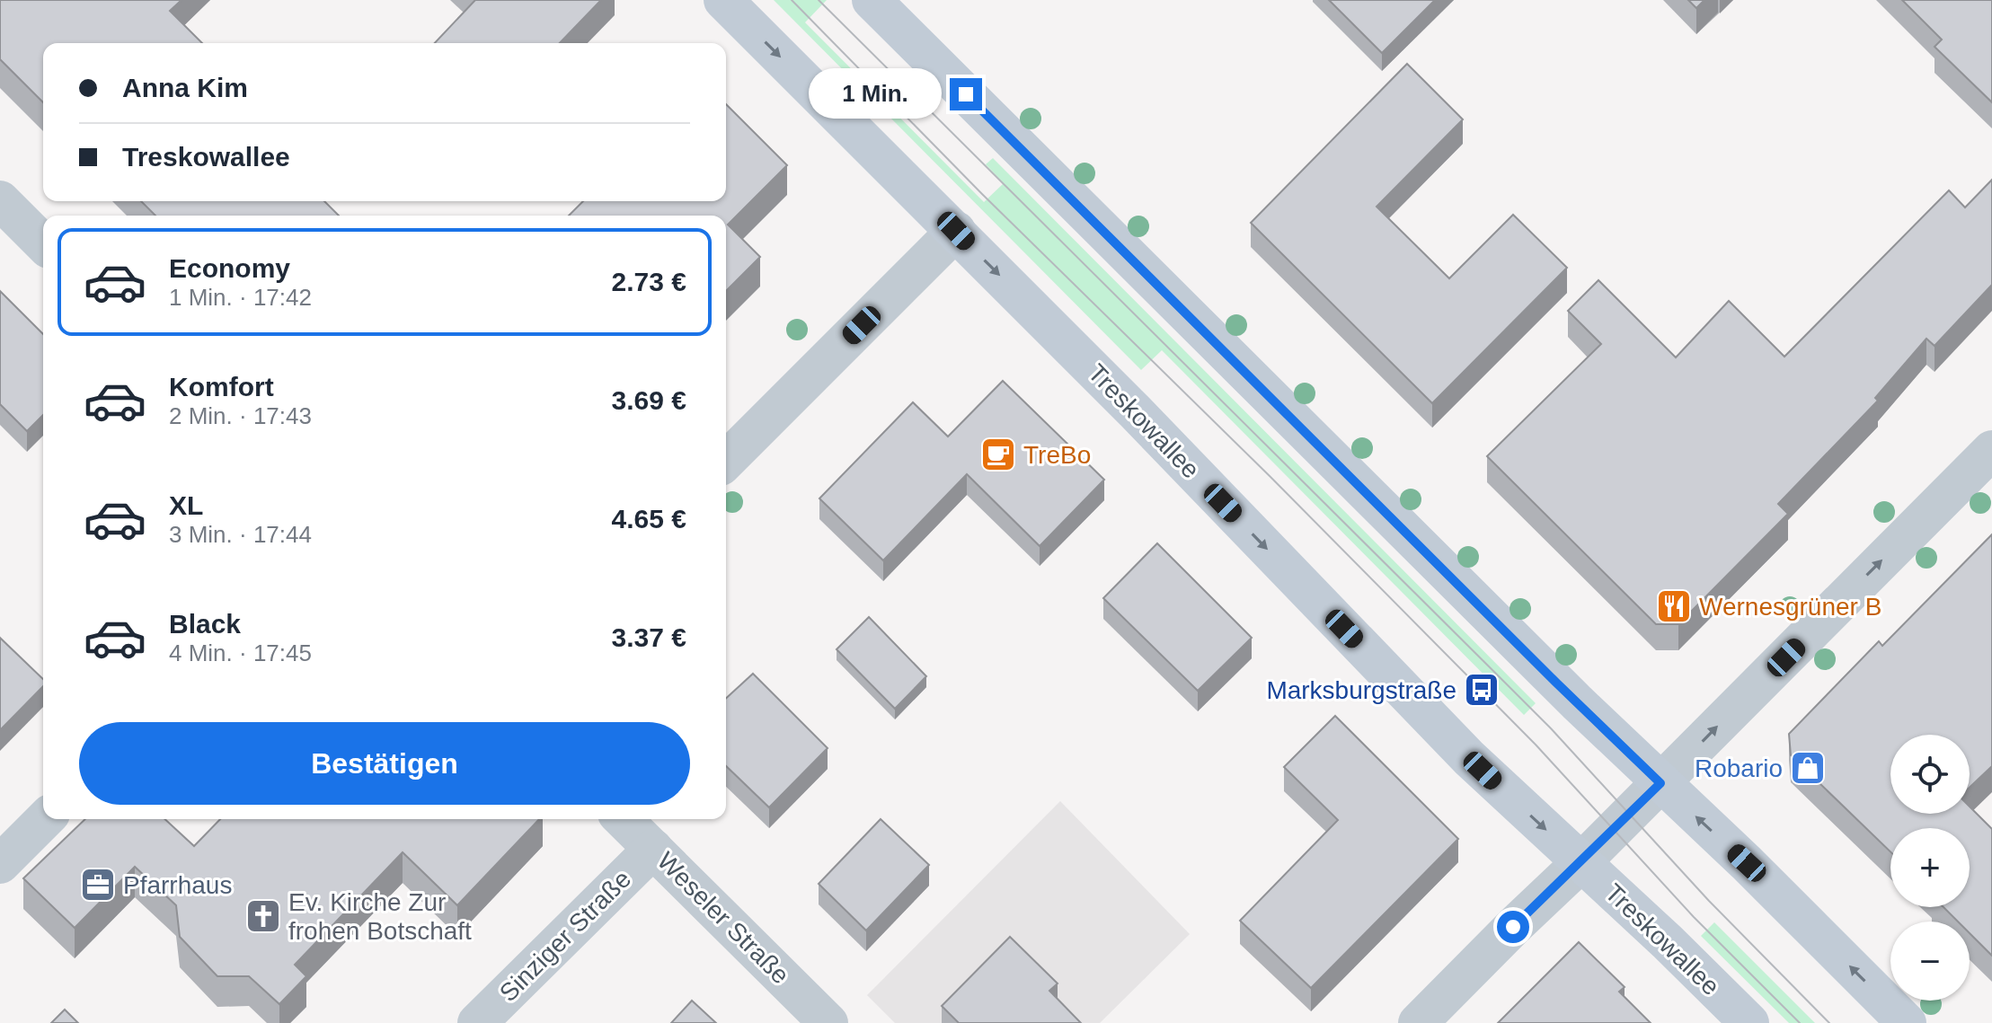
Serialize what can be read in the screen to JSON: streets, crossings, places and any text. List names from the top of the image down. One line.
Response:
{"streets":{"main road":["Treskowallee"],"street":["Weseler Straße","Sinziger Straße"]},"crossings":[["Weseler Straße","Sinziger Straße"]],"places":{"cafe":["TreBo"],"restaurant":["Wernesgrüner B"],"bus stop":["Marksburgstraße"],"shop":["Robario"],"office":["Pfarrhaus"],"church":["Ev. Kirche Zur frohen Botschaft"]},"page":{"banner":["Anna Kim","Treskowallee"],"bubble":"1 Min.","list":[{"name":"Economy","note":"1 Min. · 17:42","value":"2.73 €"},{"name":"Komfort","note":"2 Min. · 17:43","value":"3.69 €"},{"name":"XL","note":"3 Min. · 17:44","value":"4.65 €"},{"name":"Black","note":"4 Min. · 17:45","value":"3.37 €"}],"buttons":"Bestätigen","map_buttons":["+","−"]}}
